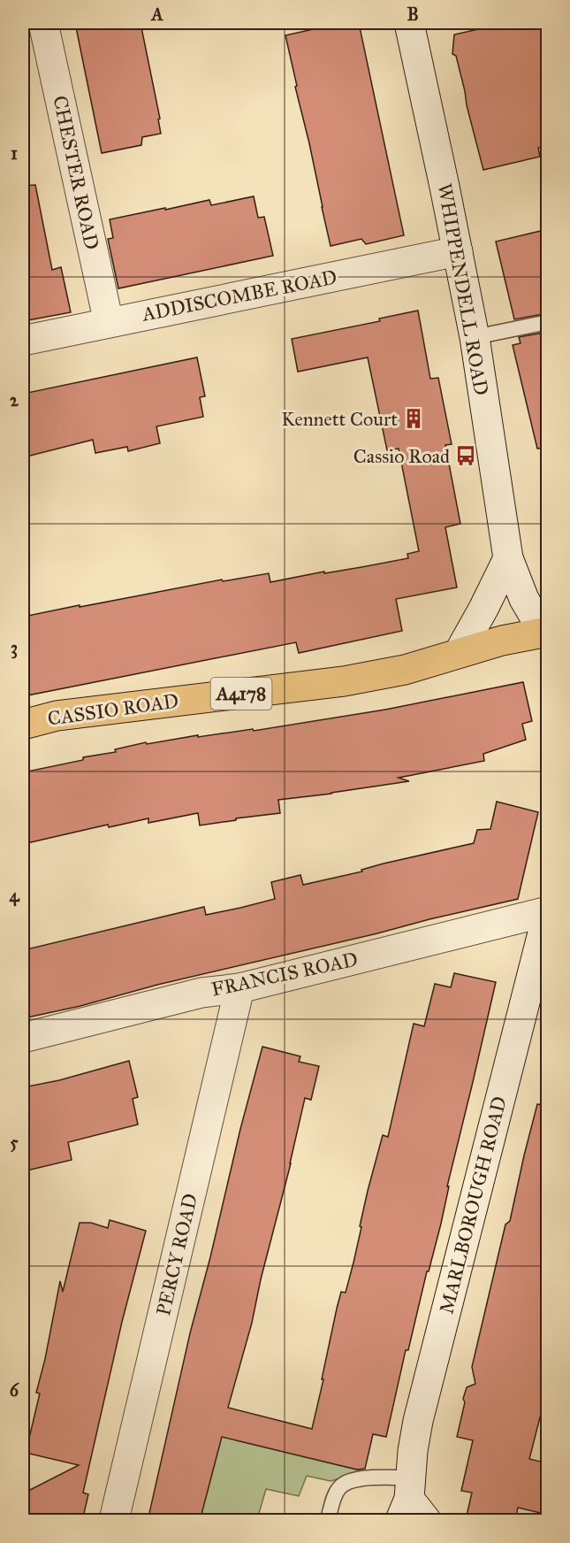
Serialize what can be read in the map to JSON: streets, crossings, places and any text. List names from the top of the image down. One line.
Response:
{"streets":{"main road":["A4178","CASSIO ROAD"],"street":["CHESTER ROAD","WHIPPENDELL ROAD","ADDISCOMBE ROAD","FRANCIS ROAD","MARLBOROUGH ROAD","PERCY ROAD"]},"crossings":[["CHESTER ROAD","ADDISCOMBE ROAD"],["WHIPPENDELL ROAD","ADDISCOMBE ROAD"],["WHIPPENDELL ROAD","CASSIO ROAD"],["FRANCIS ROAD","MARLBOROUGH ROAD"],["FRANCIS ROAD","PERCY ROAD"]],"places":{"building":["Kennett Court"],"bus stop":["Cassio Road"]},"grid":{"columns":["A","B"],"rows":["1","2","3","4","5","6"]}}
